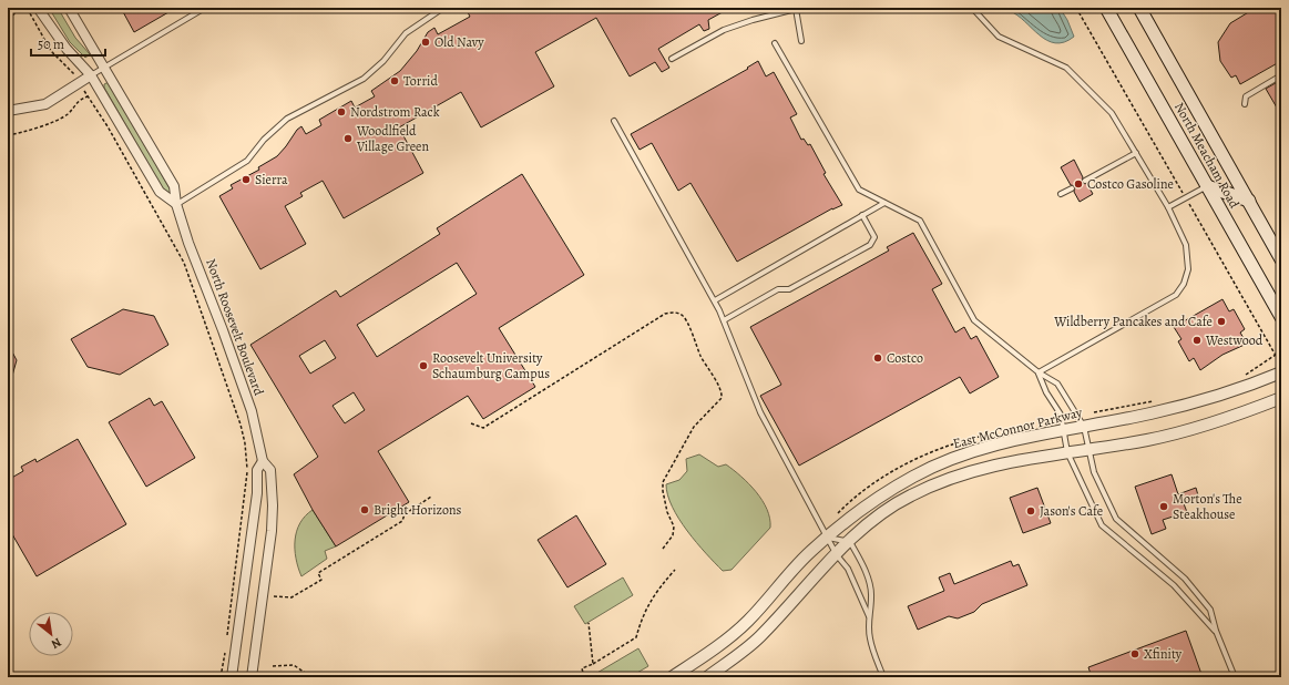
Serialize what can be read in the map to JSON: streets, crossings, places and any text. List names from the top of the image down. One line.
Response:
{"streets":{"main road":["North Meacham Road"],"street":["North Roosevelt Boulevard","East McConnor Parkway"]},"places":["Old Navy","Torrid","Nordstrom Rack","Woodlfield Village Green","Sierra","Costco Gasoline","Wildberry Pancakes and Cafe","Westwood","Costco","Roosevelt University Schaumburg Campus","Morton's The Steakhouse","Bright Horizons","Jason's Cafe","Xfinity"],"scale_bar":"50 m","north":"bottom right"}
